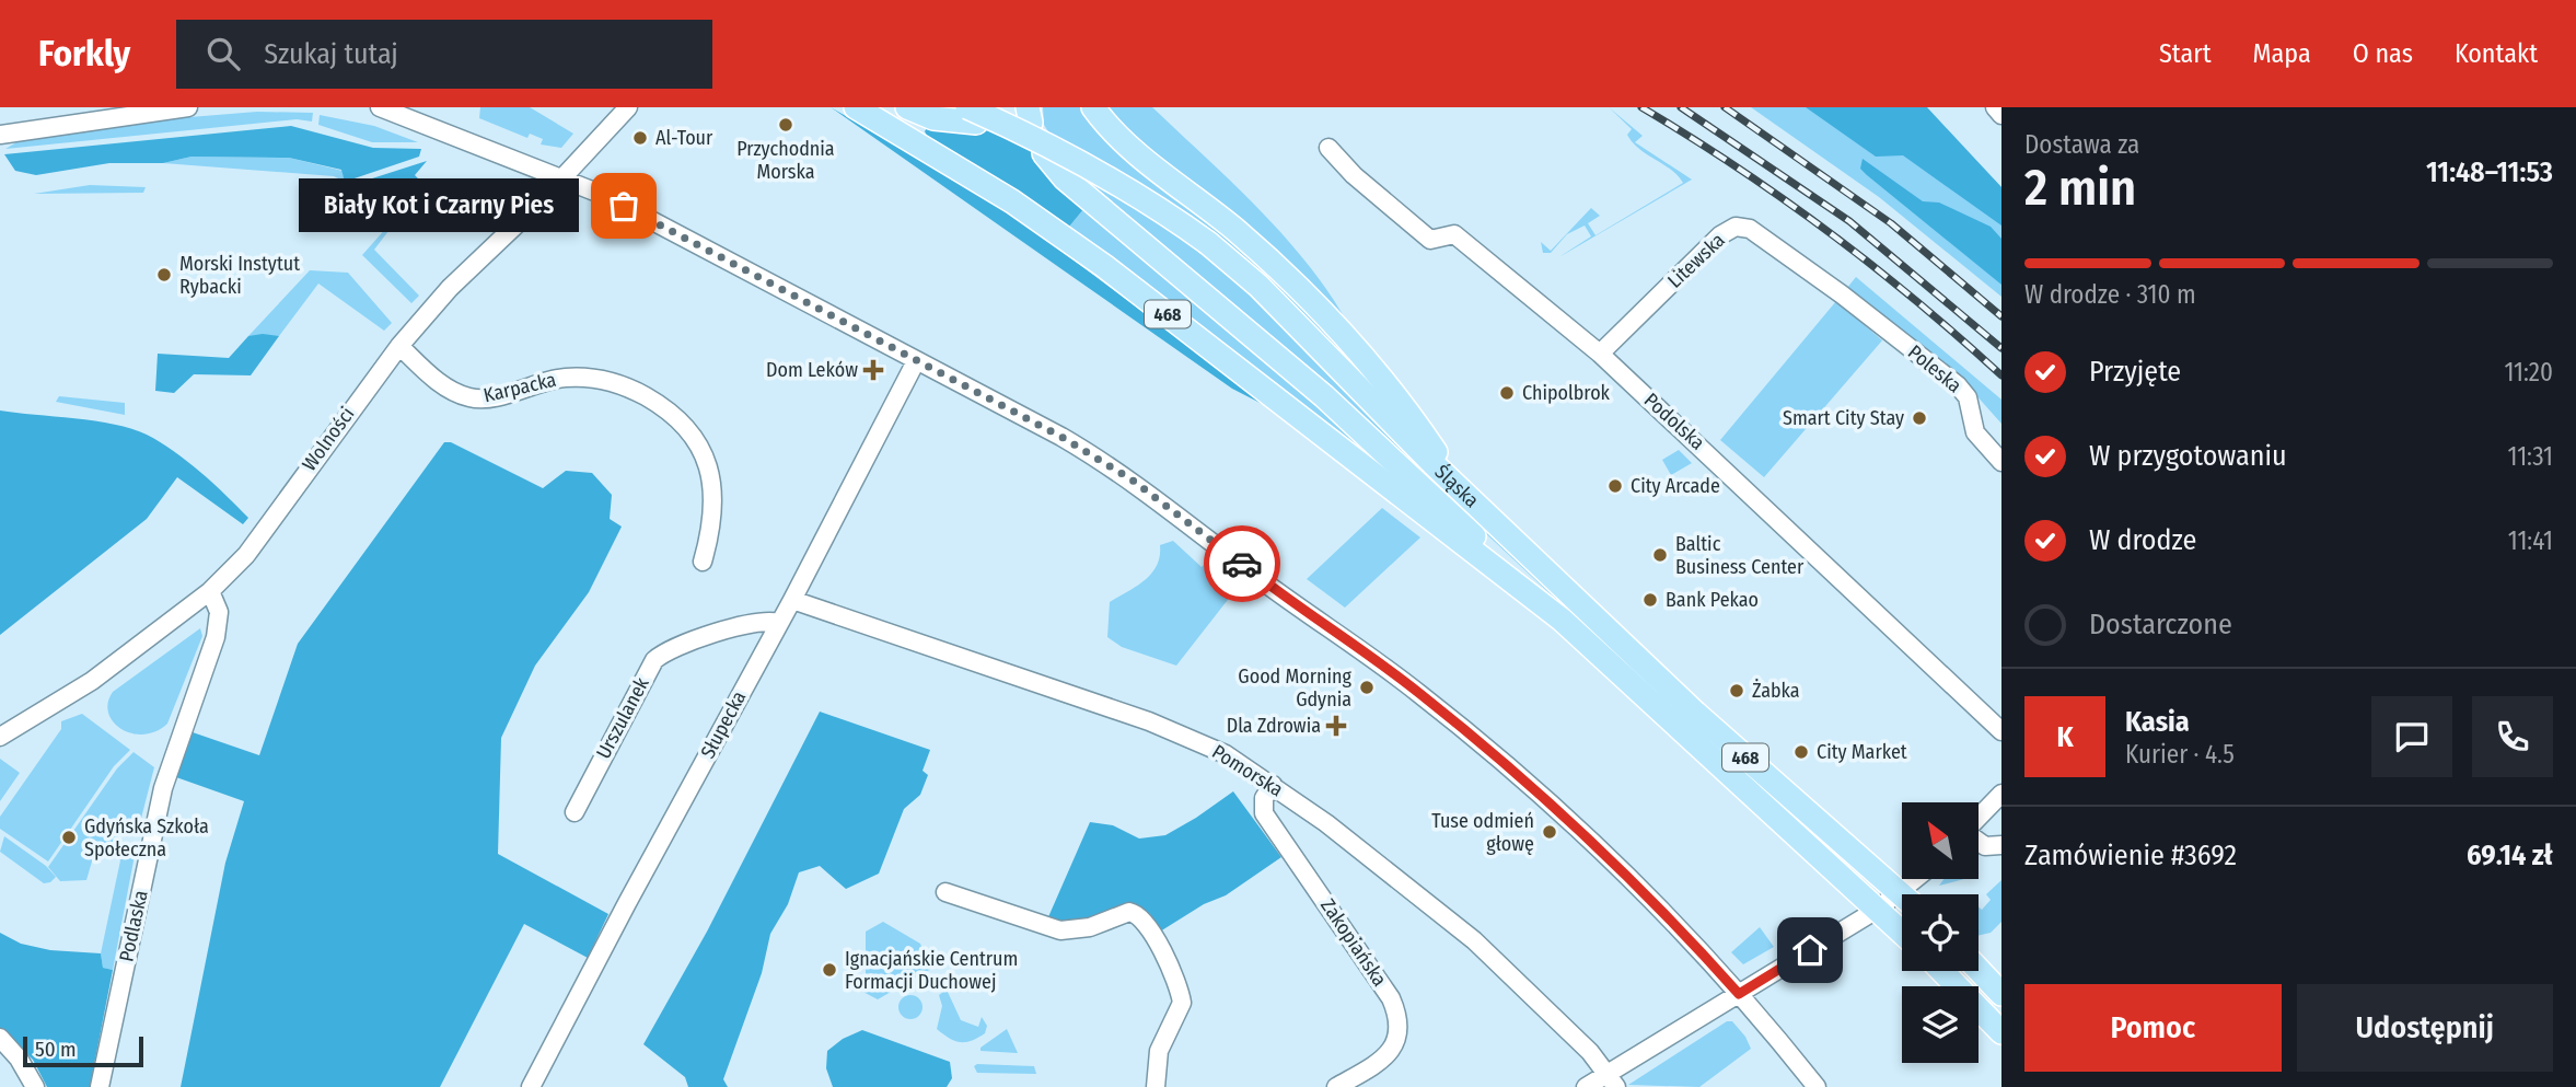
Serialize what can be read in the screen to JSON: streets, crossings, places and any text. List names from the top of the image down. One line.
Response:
{"streets":{"main road":["468","Śląska"],"street":["Litewska","Poleska","Karpacka","Podolska","Wolności","Urszulanek","Słupecka","Pomorska","Podlaska","Zakopiańska"]},"crossings":[["Litewska","Poleska"],["Litewska","Podolska"],["Karpacka","Wolności"],["Wolności","Podlaska"],["Urszulanek","Słupecka"],["Słupecka","Pomorska"],["Pomorska","Zakopiańska"]],"places":{"other":["Przychodnia Morska","Al-Tour","Biały Kot i Czarny Pies","Morski Instytut Rybacki","Chipolbrok","Smart City Stay","City Arcade","Baltic Business Center","Bank Pekao","Good Morning Gdynia","Żabka","City Market","Tuse odmień głowę","Gdyńska Szkoła Społeczna","Ignacjańskie Centrum Formacji Duchowej"],"health":["Dom Leków","Dla Zdrowia"]},"scale_bar":"50 m","north":"top left","page":{"header":"Forkly","search":"Szukaj tutaj","nav":["Start","Mapa","O nas","Kontakt"],"heading":["2 min","Dostawa za","11:48–11:53"],"panel":["Kasia","Kurier · 4.5","Zamówienie #3692","69.14 zł"],"bubble":"Biały Kot i Czarny Pies","bar":"W drodze · 310 m","list":[["Przyjęte","11:20"],["W przygotowaniu","11:31"],["W drodze","11:41"],"Dostarczone"],"round":"K","buttons":["Pomoc","Udostępnij"],"scale":"50 m"}}
